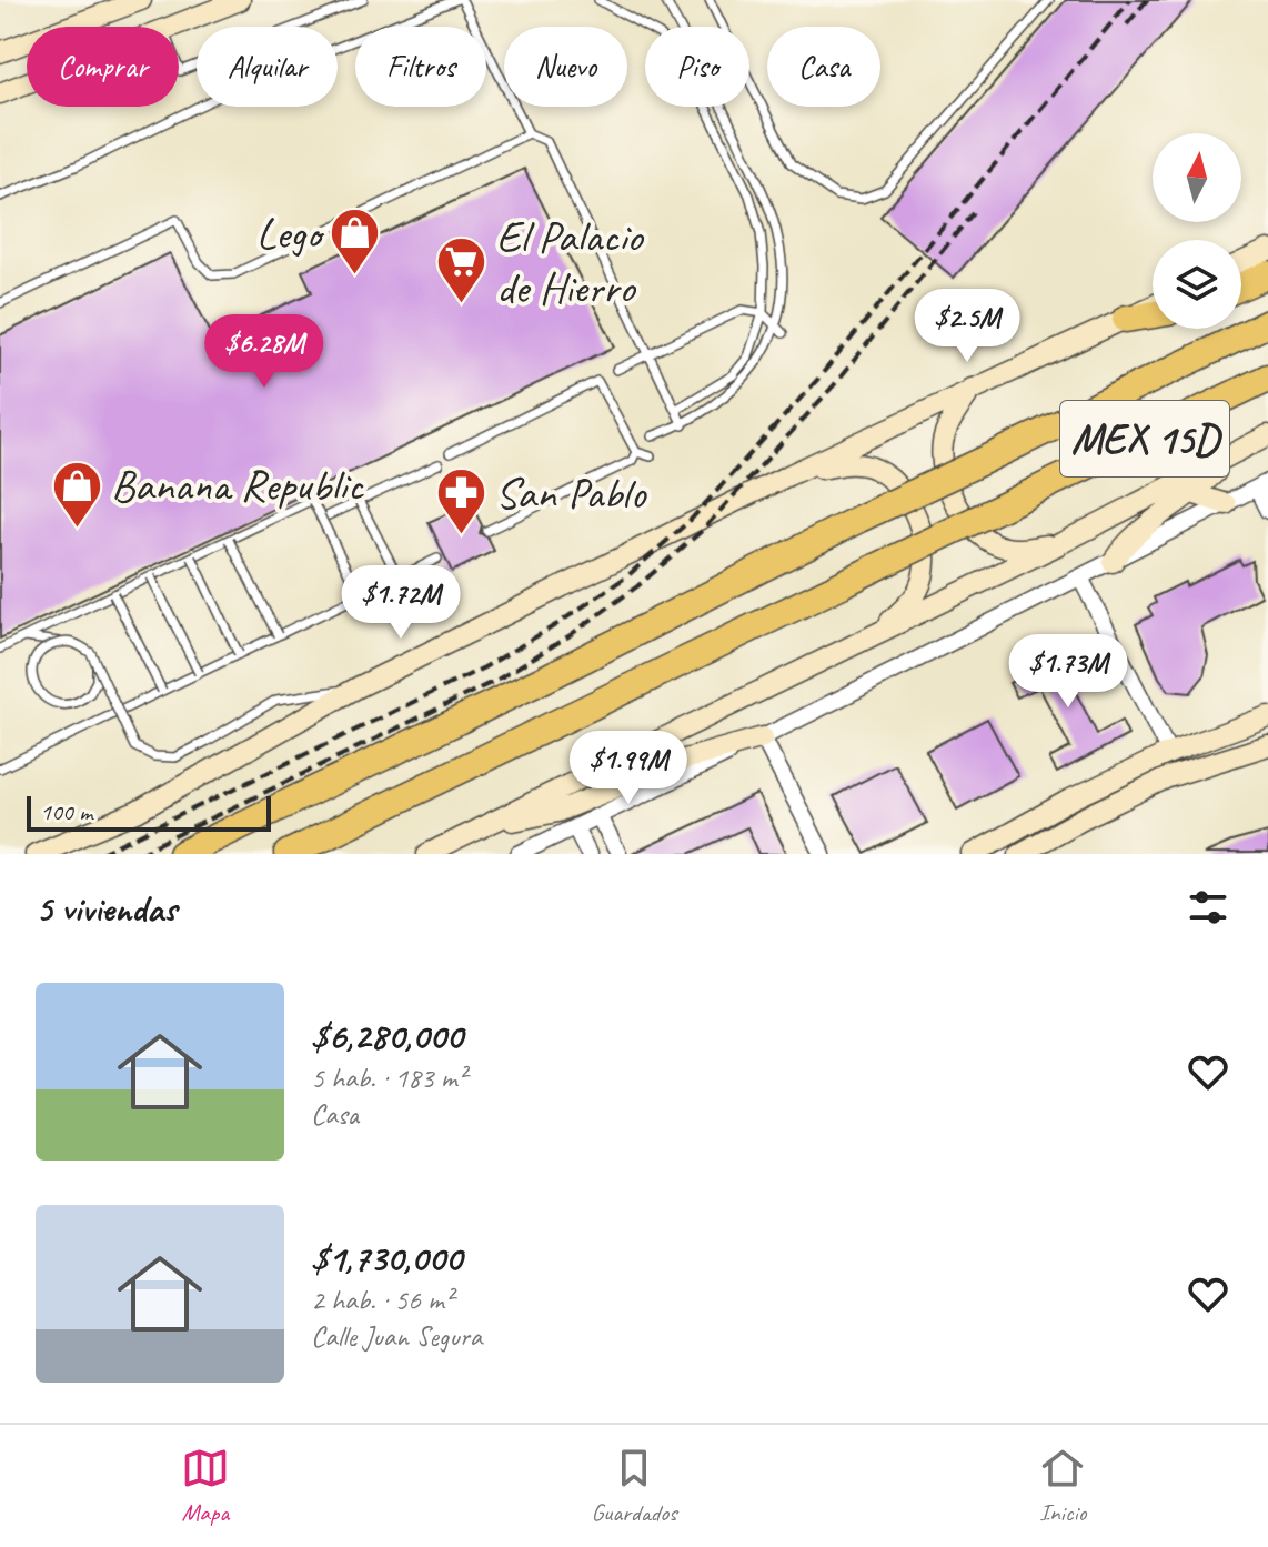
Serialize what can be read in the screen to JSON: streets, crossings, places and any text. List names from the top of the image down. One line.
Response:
{"streets":{"highway":["MEX 15D"]},"places":{"shop":["Lego","Banana Republic"],"supermarket":["El Palacio de Hierro"],"pharmacy":["San Pablo"]},"scale_bar":"100 m","north":"top","page":{"chip":["Comprar","Alquilar","Filtros","Nuevo","Piso","Casa"],"price":["$2.5M","$6.28M","$1.72M","$1.73M","$1.99M"],"scale":"100 m","heading":"5 viviendas","list":[{"name":"$6,280,000","note":"5 hab. · 183 m² · Casa"},{"name":"$1,730,000","note":"2 hab. · 56 m² · Calle Juan Segura"}],"tabs":["Mapa","Guardados","Inicio"]}}
